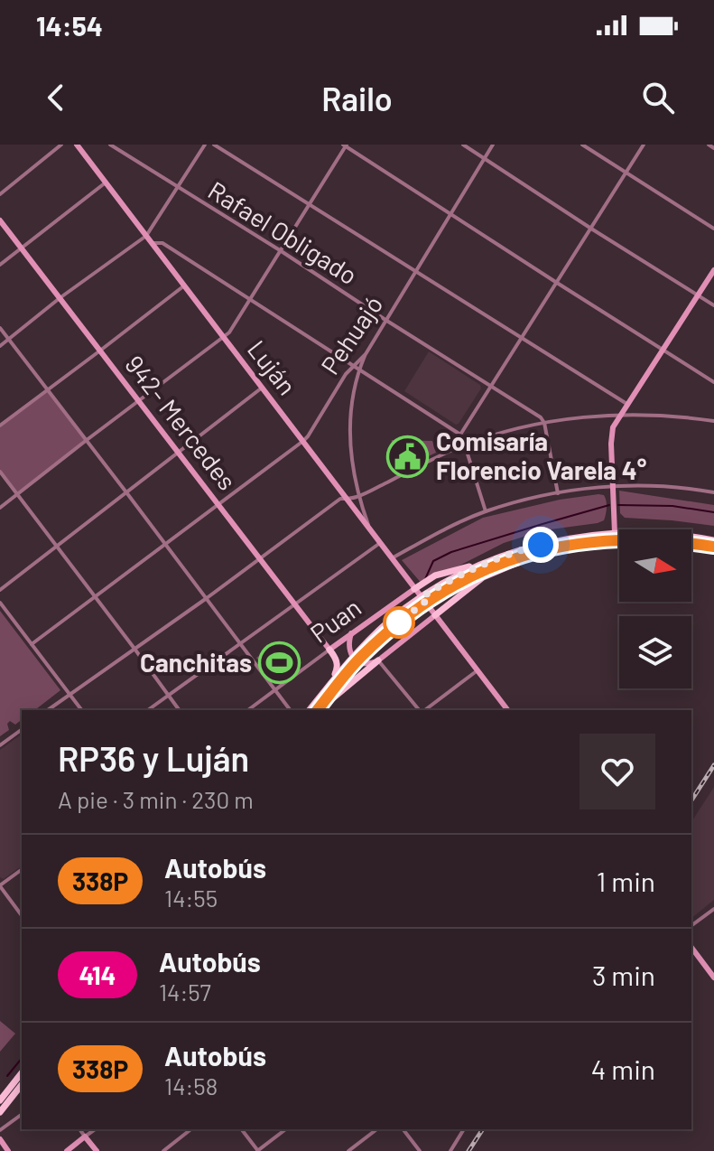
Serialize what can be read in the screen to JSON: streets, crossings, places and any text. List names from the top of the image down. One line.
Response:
{"streets":{"main road":["Luján","942- Mercedes","Puan"],"street":["Rafael Obligado","Pehuajó"]},"crossings":[["Rafael Obligado","Pehuajó"],["Pehuajó","Luján"],["Pehuajó","942- Mercedes"],["Luján","Puan"],["942- Mercedes","Puan"]],"places":{"public building":["Comisaría Florencio Varela 4°"],"sports":["Canchitas"]},"lines":["bus line 338P"],"north":"right","page":{"status":"14:54","header":"Railo","heading":["RP36 y Luján","A pie · 3 min · 230 m"],"list":[{"mark":"338P","name":"Autobús","note":"14:55","value":"1 min"},{"mark":"414","name":"Autobús","note":"14:57","value":"3 min"},{"mark":"338P","name":"Autobús","note":"14:58","value":"4 min"}]}}
